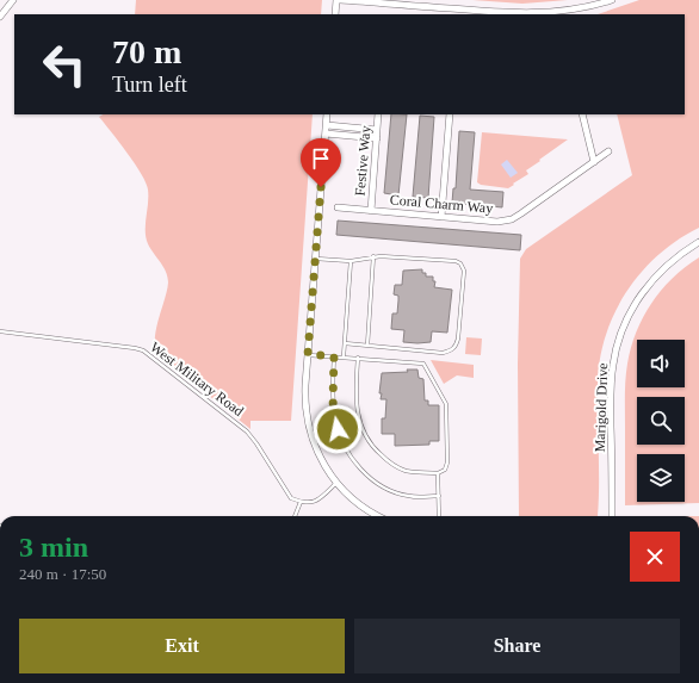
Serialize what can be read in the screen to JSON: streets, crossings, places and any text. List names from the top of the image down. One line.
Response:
{"streets":{"street":["Festive Way","Coral Charm Way","Marigold Drive"],"lane":["West Military Road"]},"crossings":[["Festive Way","Coral Charm Way"]],"page":{"turn":["70 m","Turn left"],"heading":["3 min","240 m · 17:50"],"buttons":["Exit","Share"]}}
